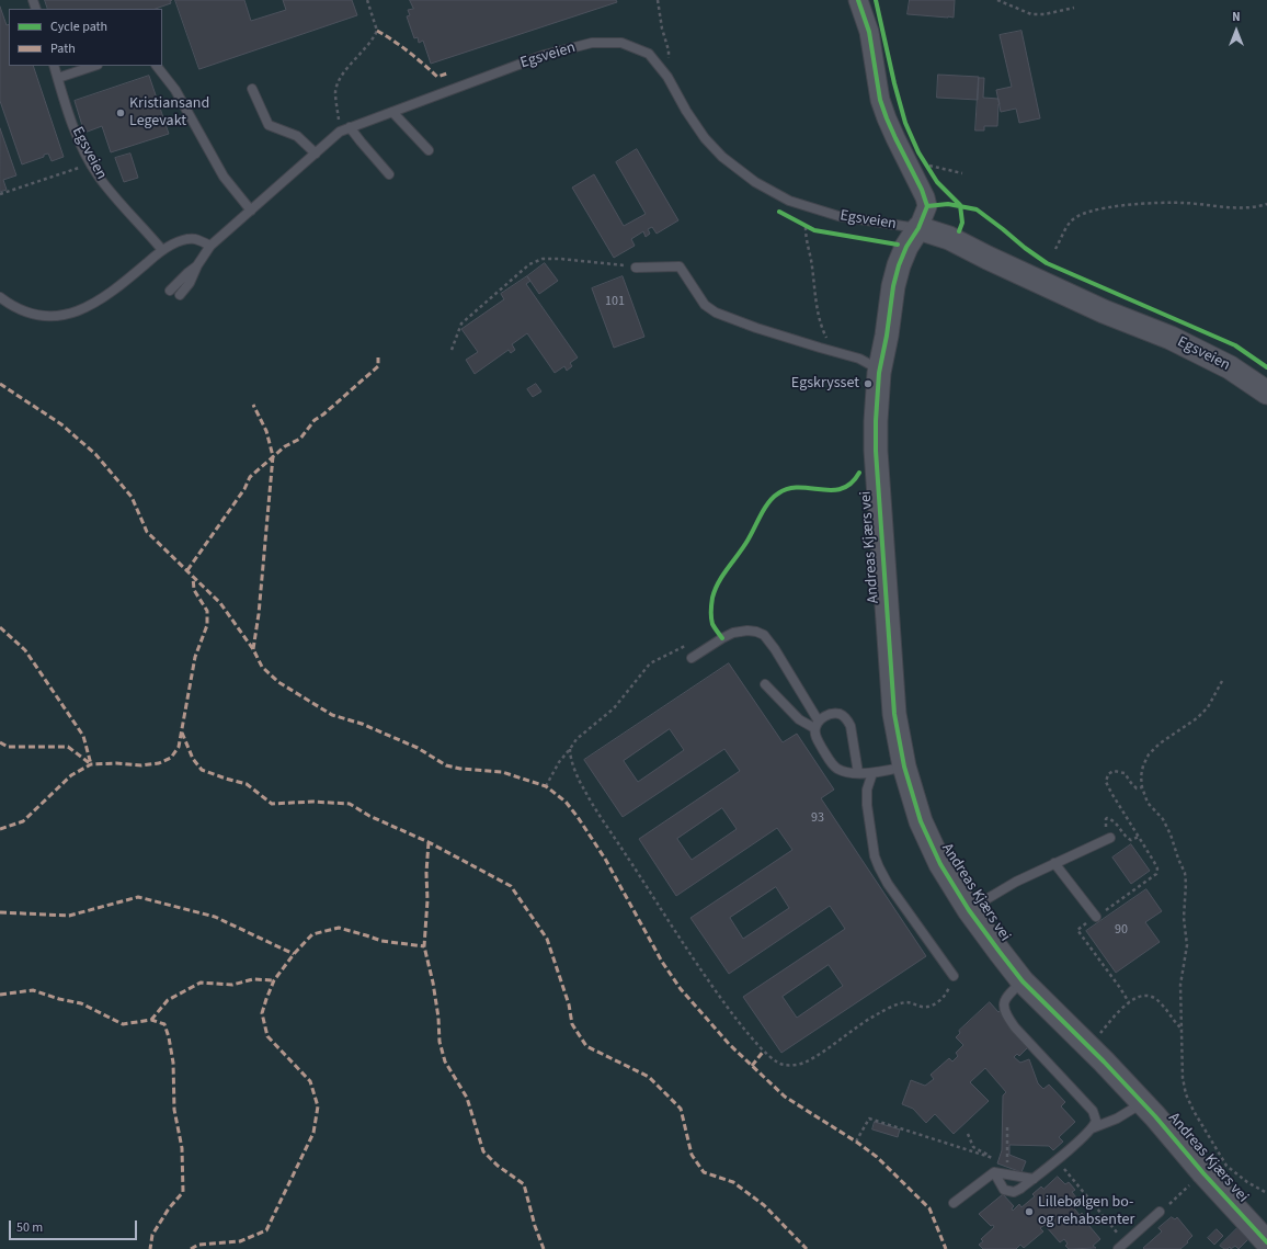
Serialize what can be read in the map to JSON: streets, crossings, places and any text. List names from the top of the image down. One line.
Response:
{"streets":{"street":["Egsveien","Andreas Kjærs vei"]},"crossings":[["Egsveien","Andreas Kjærs vei"]],"places":["Kristiansand Legevakt","Egskrysset","Lillebølgen bo- og rehabsenter"],"house_numbers":["101","93","90"],"legend":["Cycle path","Path"],"scale_bar":"50 m","north":"top"}
